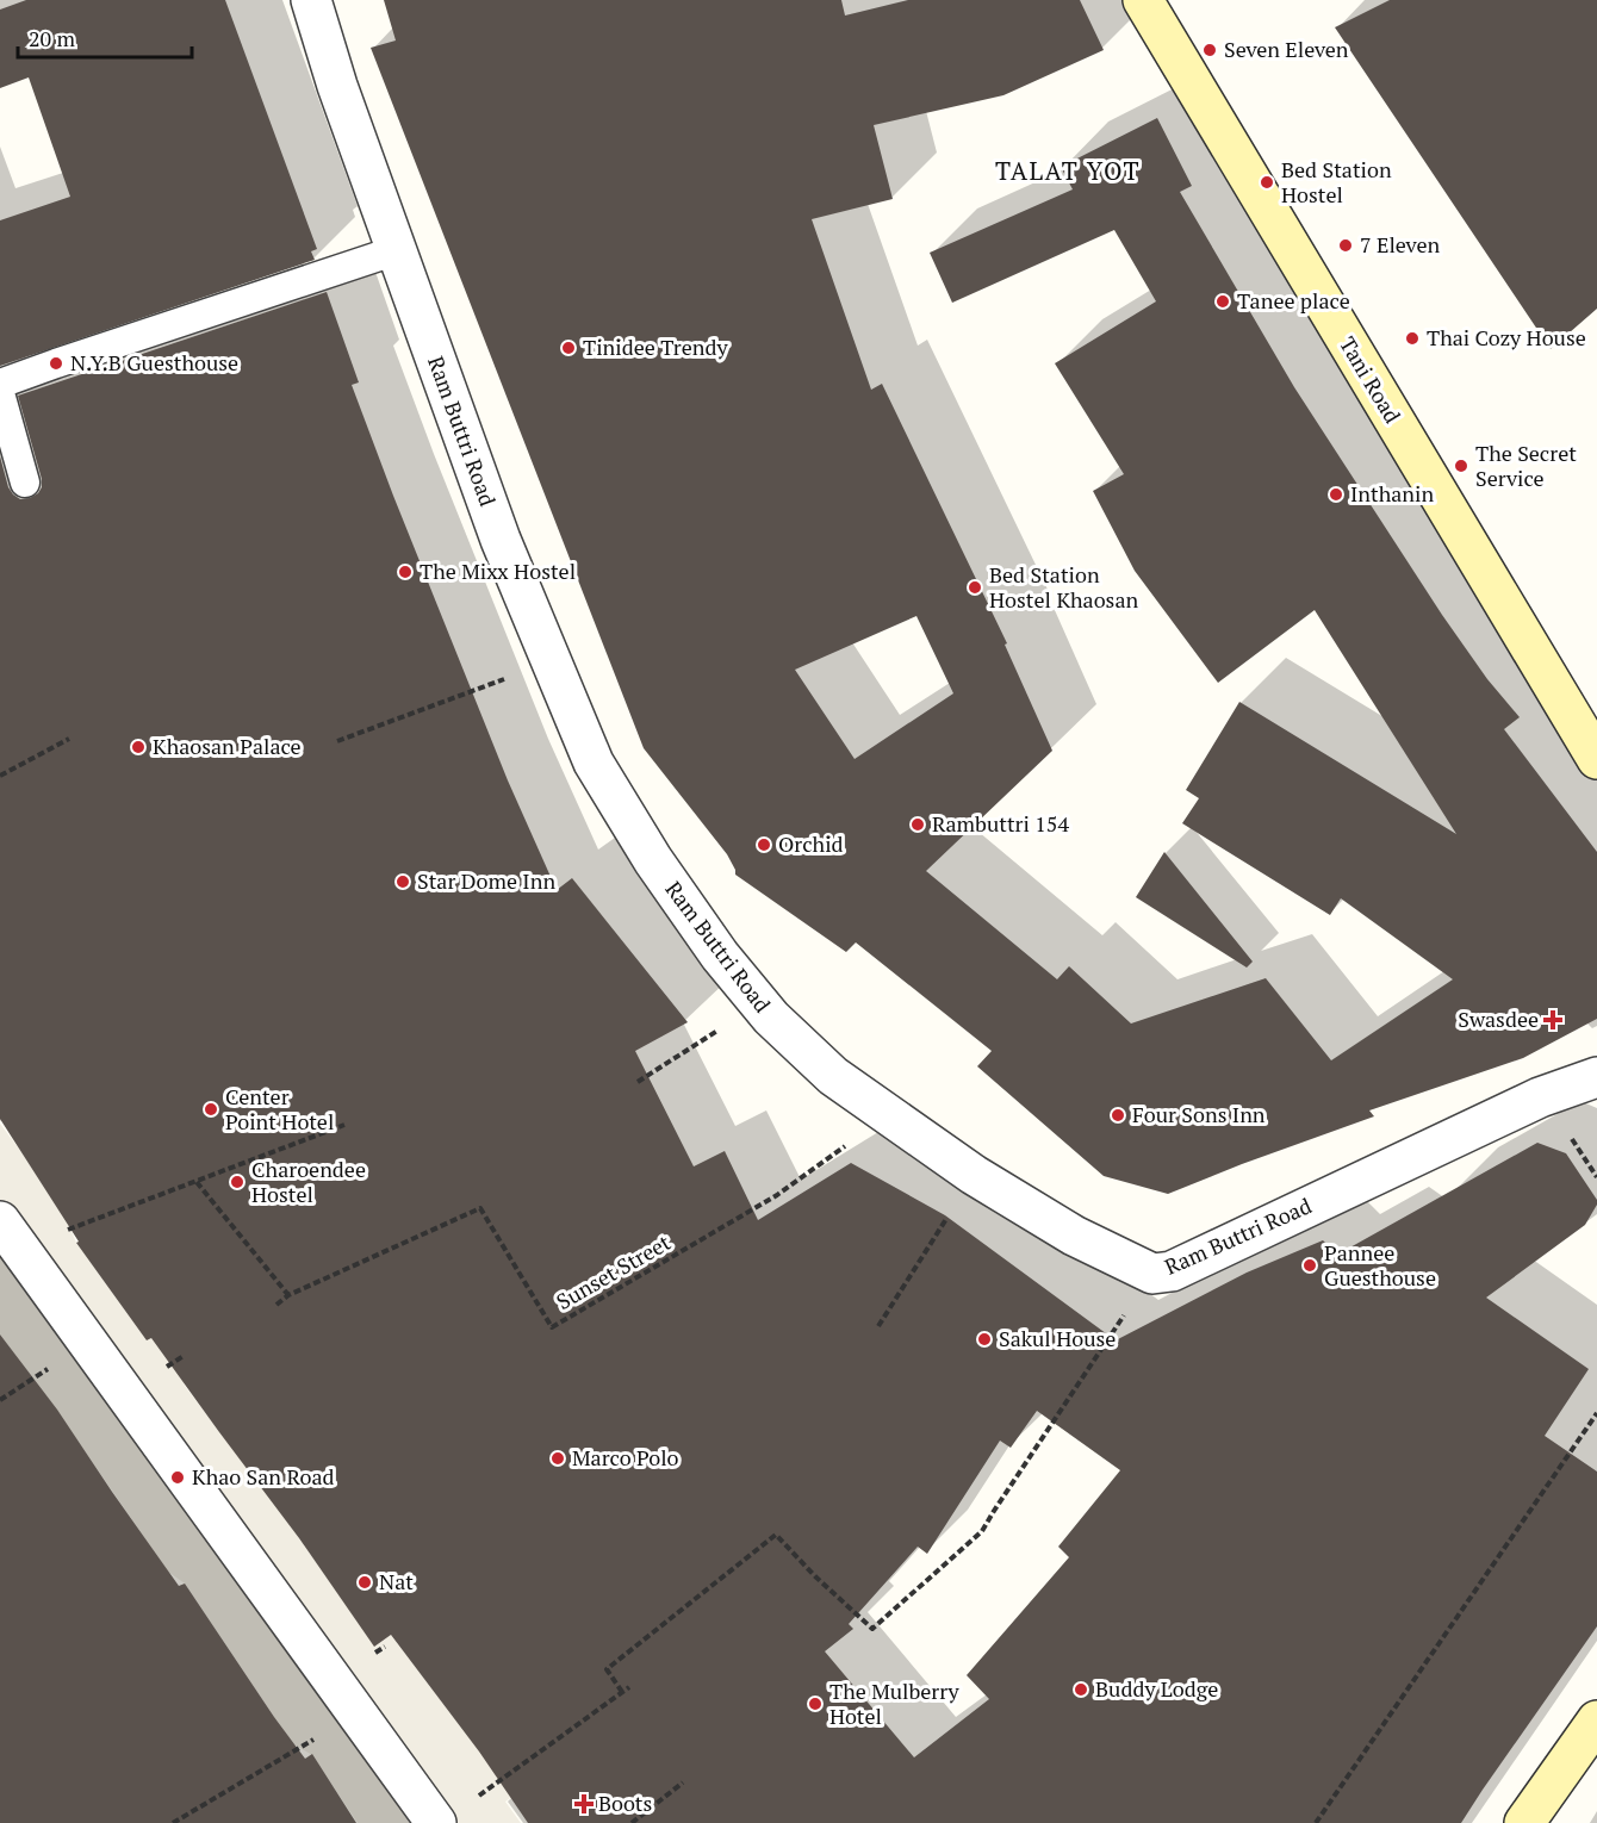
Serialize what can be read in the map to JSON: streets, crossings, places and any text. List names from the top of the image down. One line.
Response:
{"streets":{"street":["Tani Road","Ram Buttri Road"],"path":["Sunset Street"]},"crossings":[["Ram Buttri Road","Sunset Street"]],"districts":["TALAT YOT"],"places":{"other":["Seven Eleven","Bed Station Hostel","7 Eleven","Tanee place","Thai Cozy House","Tinidee Trendy","N.Y.B Guesthouse","The Secret Service","Inthanin","The Mixx Hostel","Bed Station Hostel Khaosan","Khaosan Palace","Rambuttri 154","Orchid","Star Dome Inn","Center Point Hotel","Four Sons Inn","Charoendee Hostel","Pannee Guesthouse","Sakul House","Marco Polo","Khao San Road","Nat","Buddy Lodge","The Mulberry Hotel"],"health":["Swasdee","Boots"]},"scale_bar":"20 m"}
